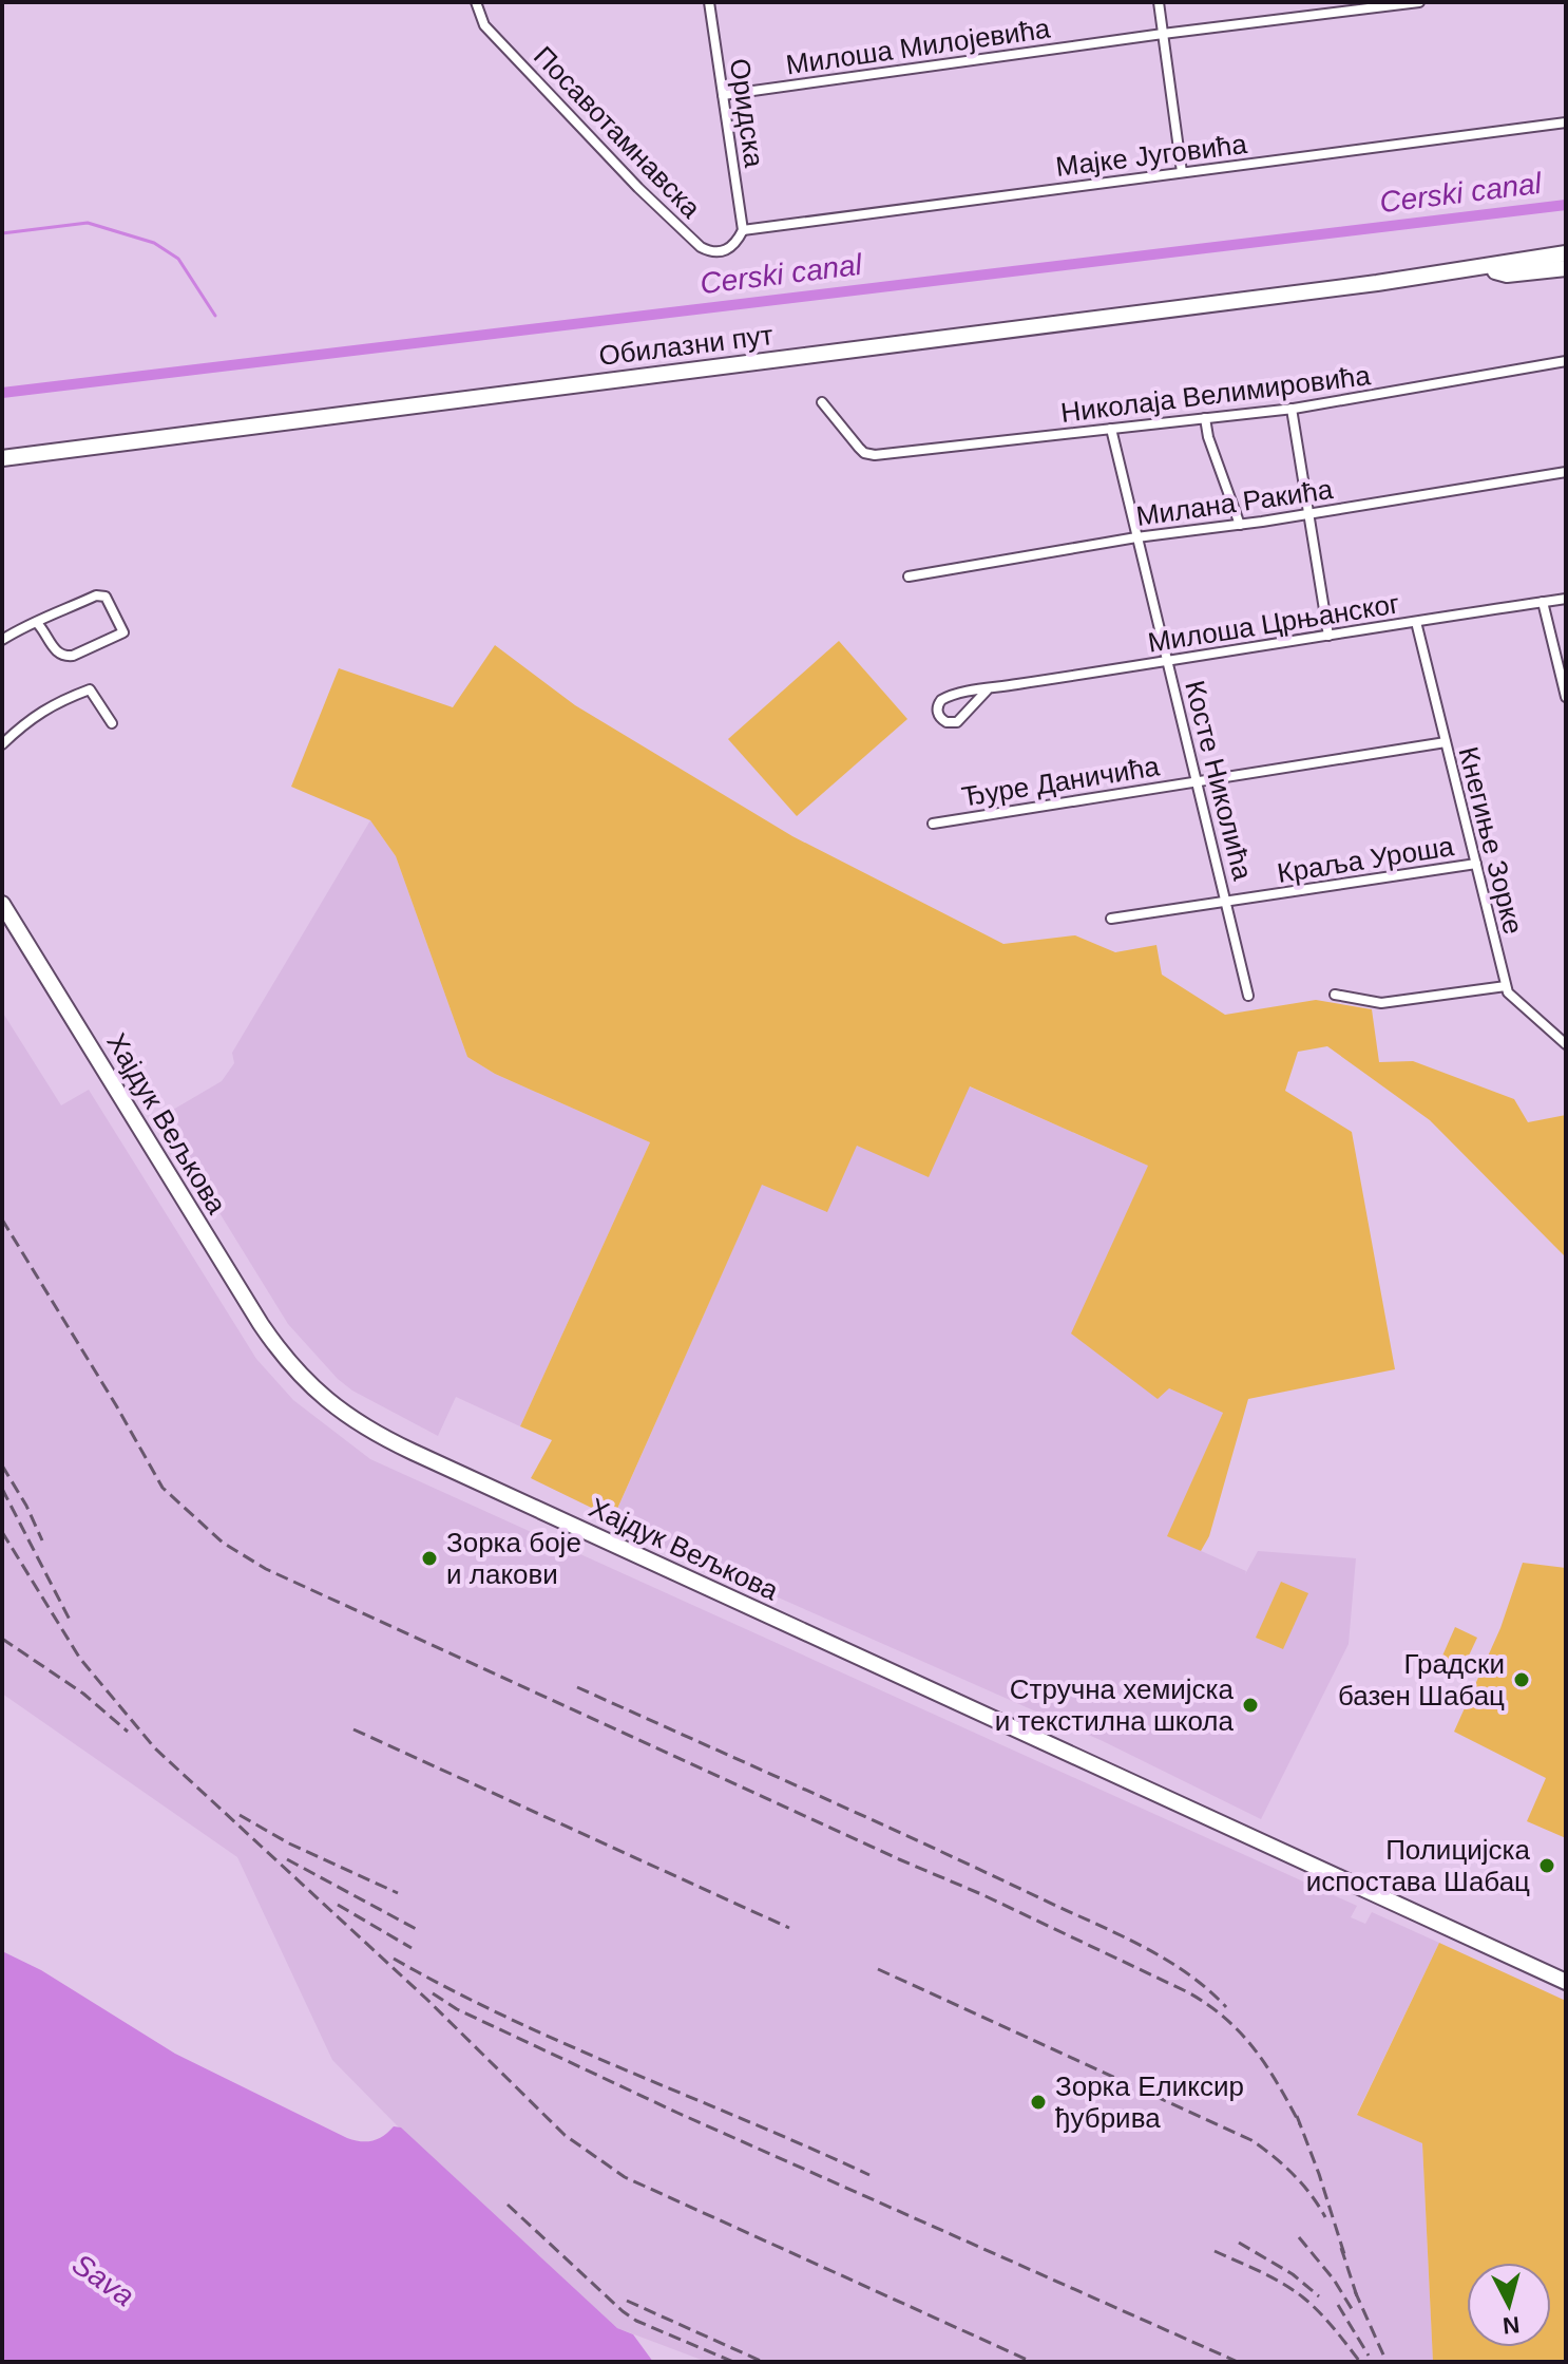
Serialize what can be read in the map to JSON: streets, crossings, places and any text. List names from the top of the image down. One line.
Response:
{"streets":{"main road":["Обилазни пут","Хајдук Вељкова"],"street":["Милоша Милојевића","Оридска","Посавотамнавска","Мајке Југовића","Николаја Велимировића","Милана Ракића","Милоша Црњанског","Косте Николића","Ђуре Даничића","Кнегиње Зорке","Краља Уроша"]},"crossings":[["Милоша Милојевића","Оридска"],["Оридска","Посавотамнавска"],["Оридска","Мајке Југовића"],["Посавотамнавска","Мајке Југовића"],["Николаја Велимировића","Косте Николића"],["Милана Ракића","Косте Николића"],["Милоша Црњанског","Косте Николића"],["Милоша Црњанског","Кнегиње Зорке"],["Косте Николића","Ђуре Даничића"],["Косте Николића","Краља Уроша"],["Ђуре Даничића","Кнегиње Зорке"],["Кнегиње Зорке","Краља Уроша"]],"water":["Cerski canal","Sava"],"places":["Зорка боје и лакови","Градски базен Шабац","Стручна хемијска и текстилна школа","Полицијска испостава Шабац","Зорка Еликсир ђубрива"],"north":"bottom"}
